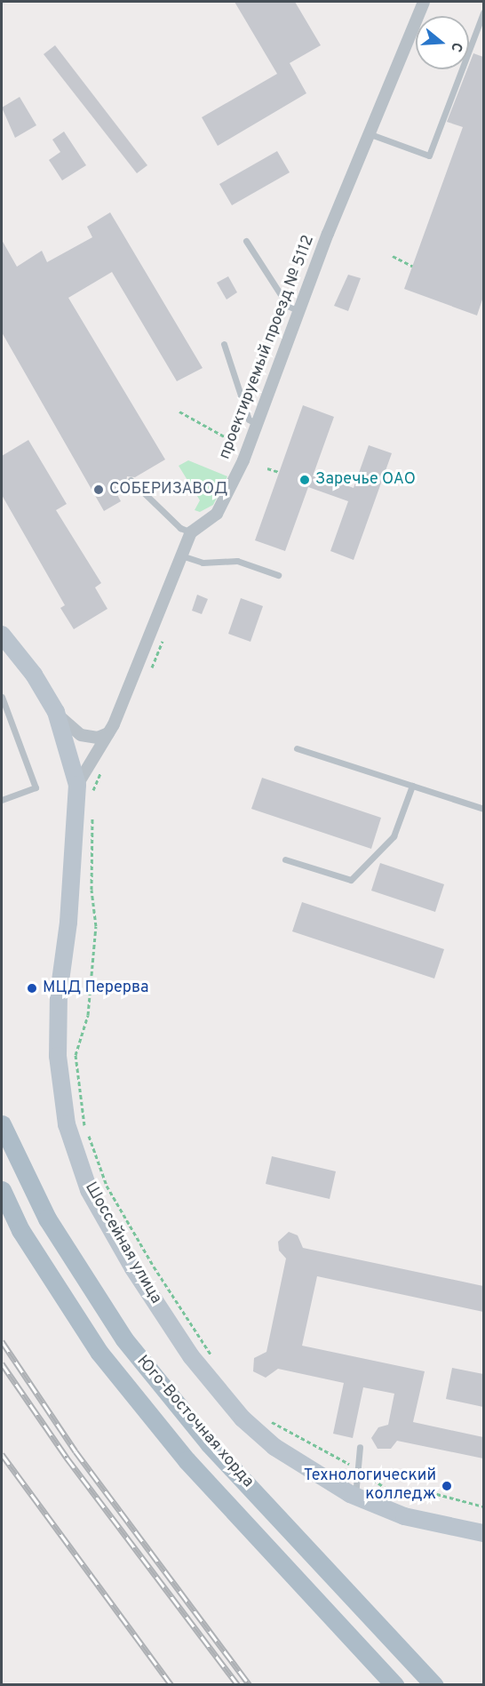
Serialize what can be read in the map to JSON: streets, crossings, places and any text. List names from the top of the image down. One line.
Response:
{"streets":{"main road":["Шоссейная улица","Юго-Восточная хорда"],"street":["проектируемый проезд № 5112"]},"places":["Заречье ОАО","СОБЕРИЗАВОД","МЦД Перерва","Технологический колледж"],"north":"right"}
